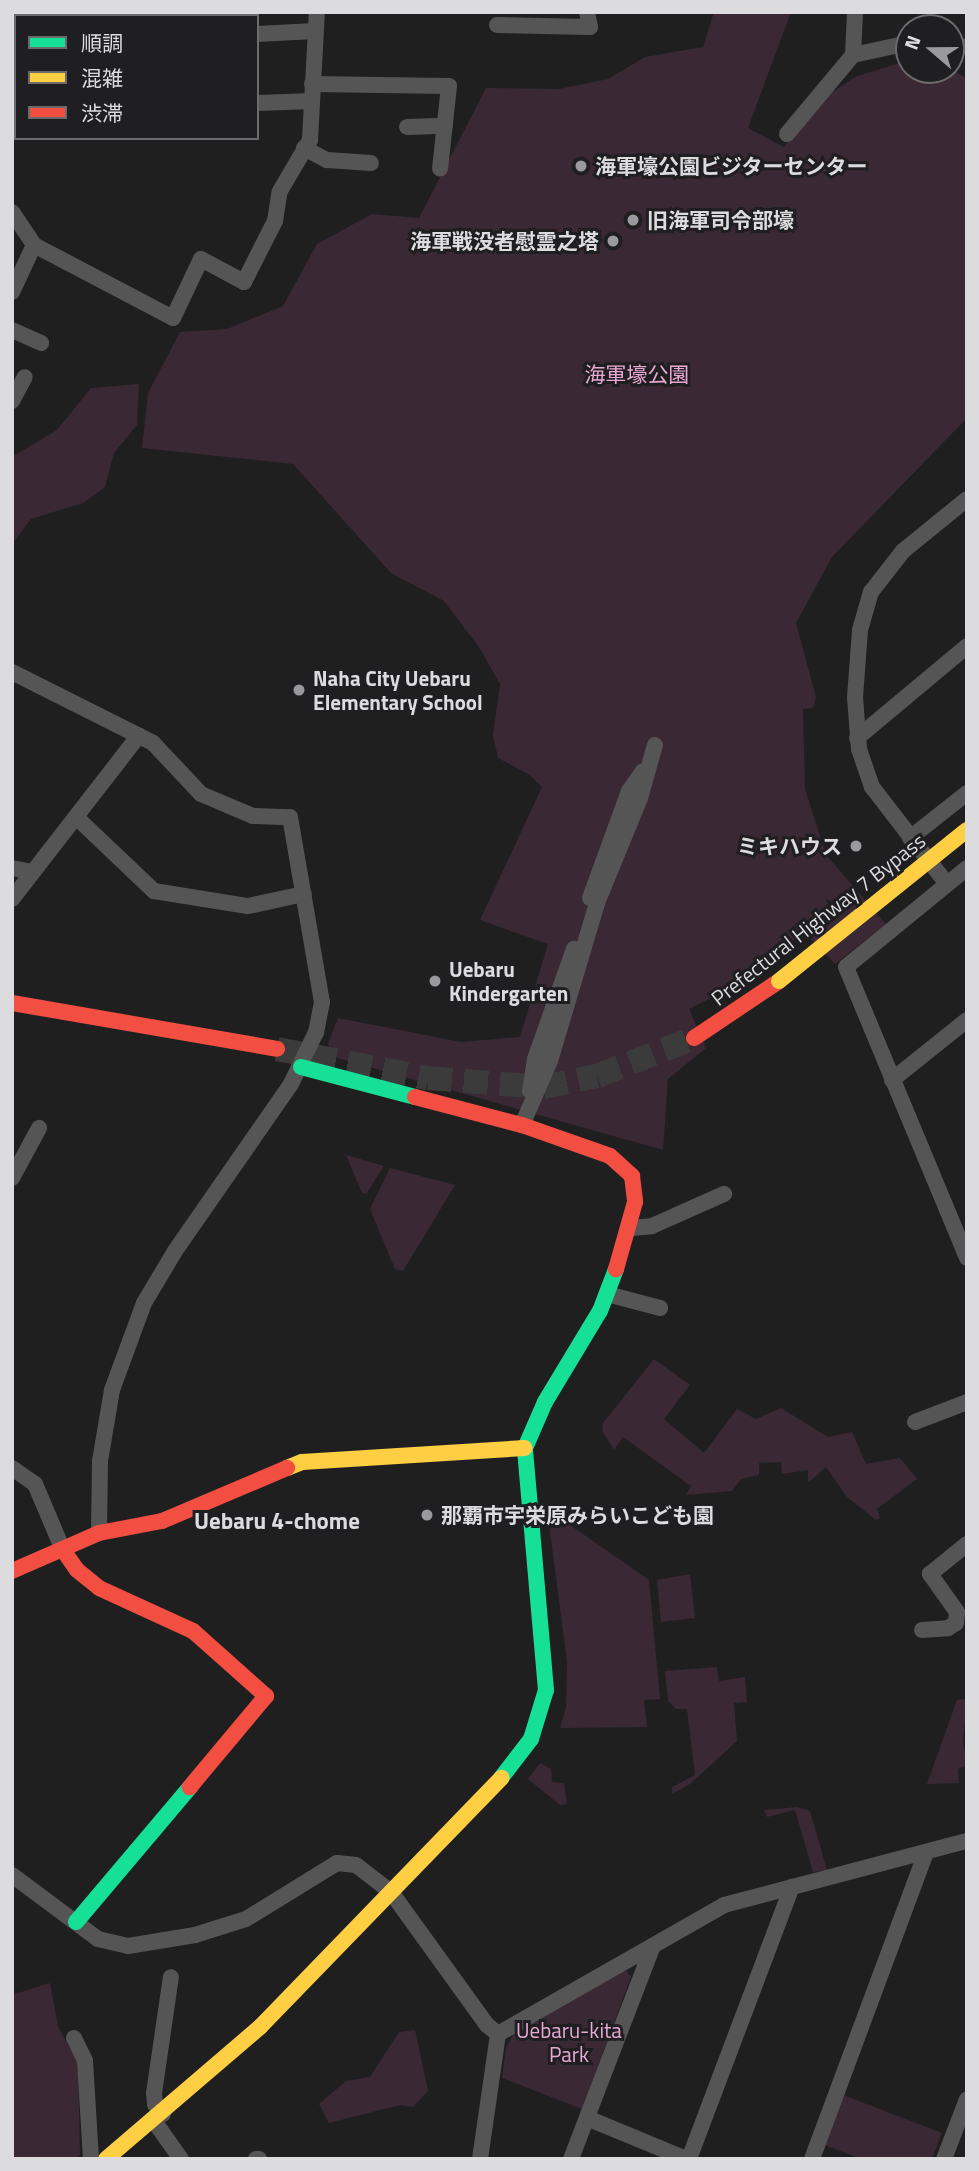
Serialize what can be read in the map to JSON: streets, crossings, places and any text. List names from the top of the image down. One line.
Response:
{"streets":{"street":["Prefectural Highway 7 Bypass"]},"districts":["Uebaru 4-chome"],"parks":["海軍壕公園","Uebaru-kita Park"],"places":["海軍壕公園ビジターセンター","旧海軍司令部壕","海軍戦没者慰霊之塔","Naha City Uebaru Elementary School","ミキハウス","Uebaru Kindergarten","那覇市宇栄原みらいこども園"],"legend":["順調","混雑","渋滞"],"north":"left"}
